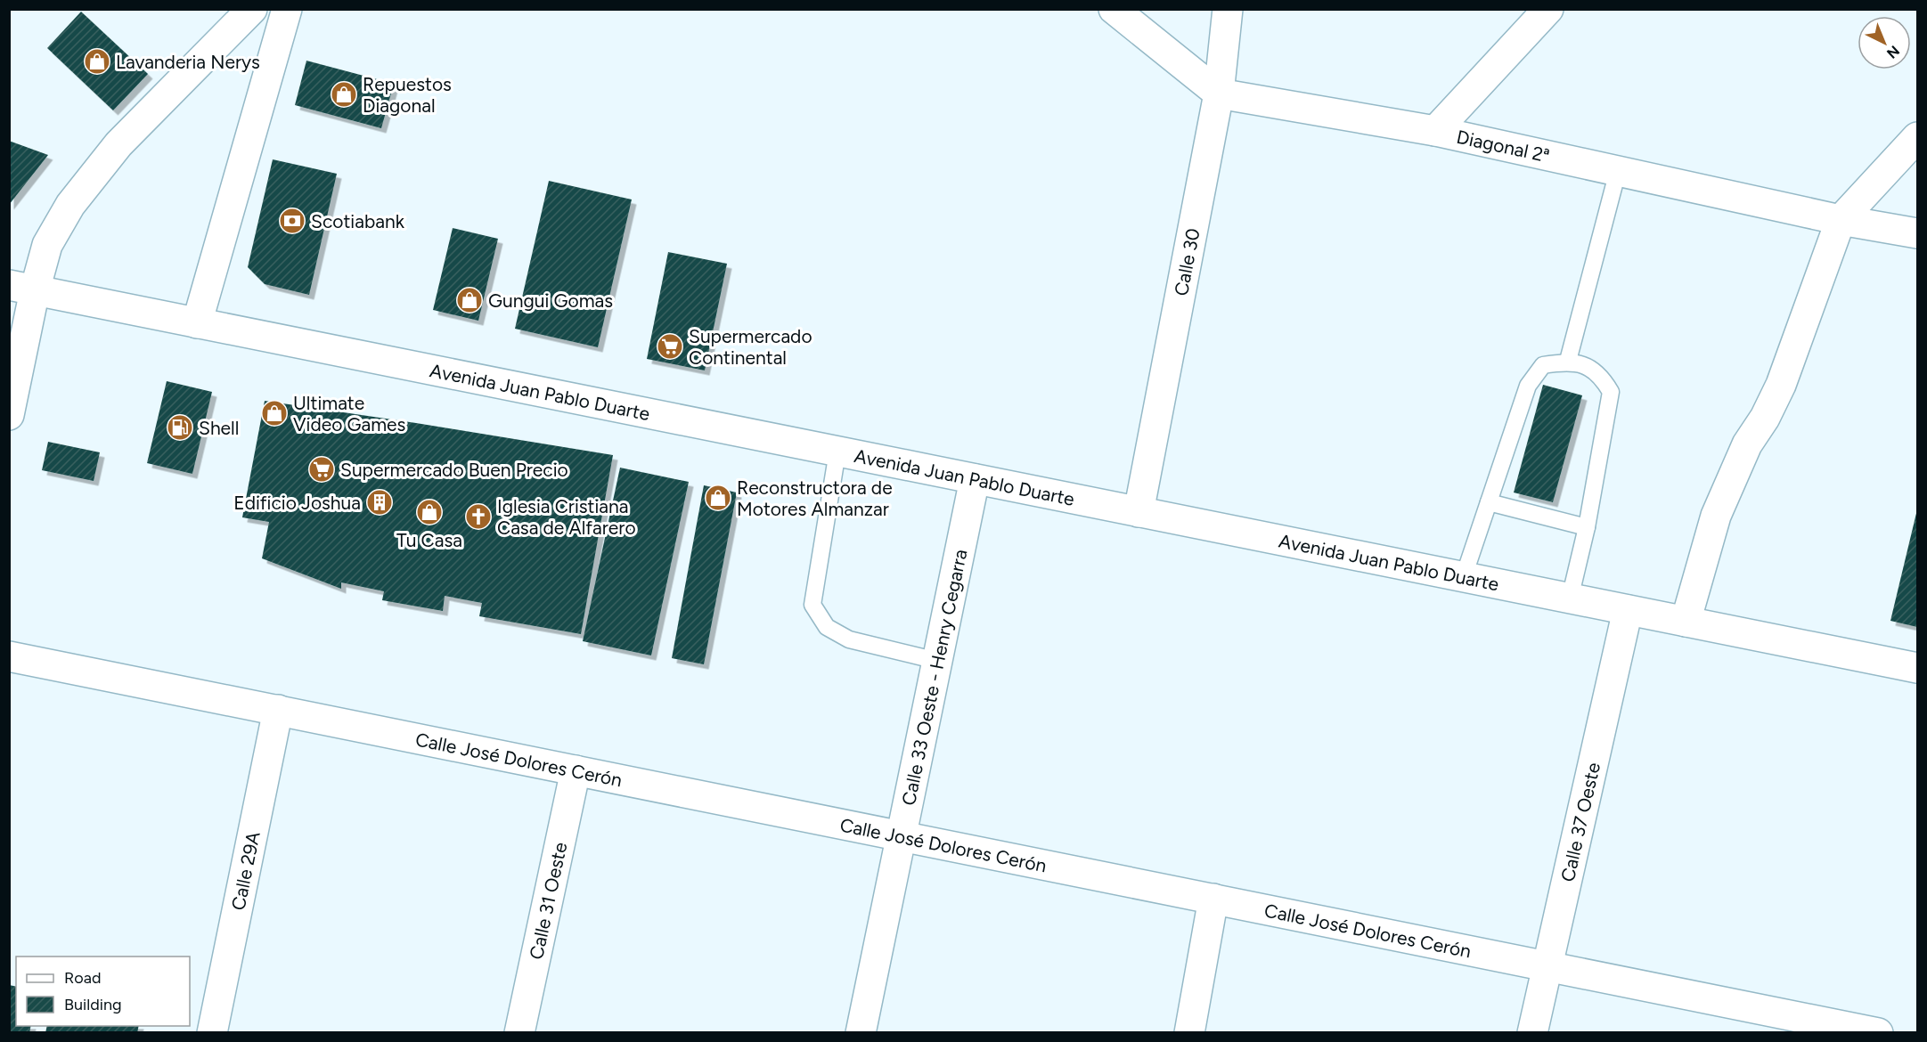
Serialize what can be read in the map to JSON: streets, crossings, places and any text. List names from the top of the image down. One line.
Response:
{"streets":{"street":["Diagonal 2ª","Calle 30","Avenida Juan Pablo Duarte","Calle 33 Oeste - Henry Cegarra","Calle José Dolores Cerón","Calle 37 Oeste","Calle 29A","Calle 31 Oeste"]},"crossings":[["Diagonal 2ª","Calle 30"],["Calle 30","Avenida Juan Pablo Duarte"],["Avenida Juan Pablo Duarte","Calle 33 Oeste - Henry Cegarra"],["Avenida Juan Pablo Duarte","Calle 37 Oeste"],["Calle 33 Oeste - Henry Cegarra","Calle José Dolores Cerón"],["Calle José Dolores Cerón","Calle 37 Oeste"],["Calle José Dolores Cerón","Calle 29A"],["Calle José Dolores Cerón","Calle 31 Oeste"]],"places":{"shop":["Lavanderia Nerys","Repuestos Diagonal","Gungui Gomas","Ultimate Video Games","Reconstructora de Motores Almanzar","Tu Casa"],"bank":["Scotiabank"],"supermarket":["Supermercado Continental","Supermercado Buen Precio"],"fuel station":["Shell"],"building":["Edificio Joshua"],"church":["Iglesia Cristiana Casa de Alfarero"]},"legend":["Road","Building"],"north":"bottom right"}
